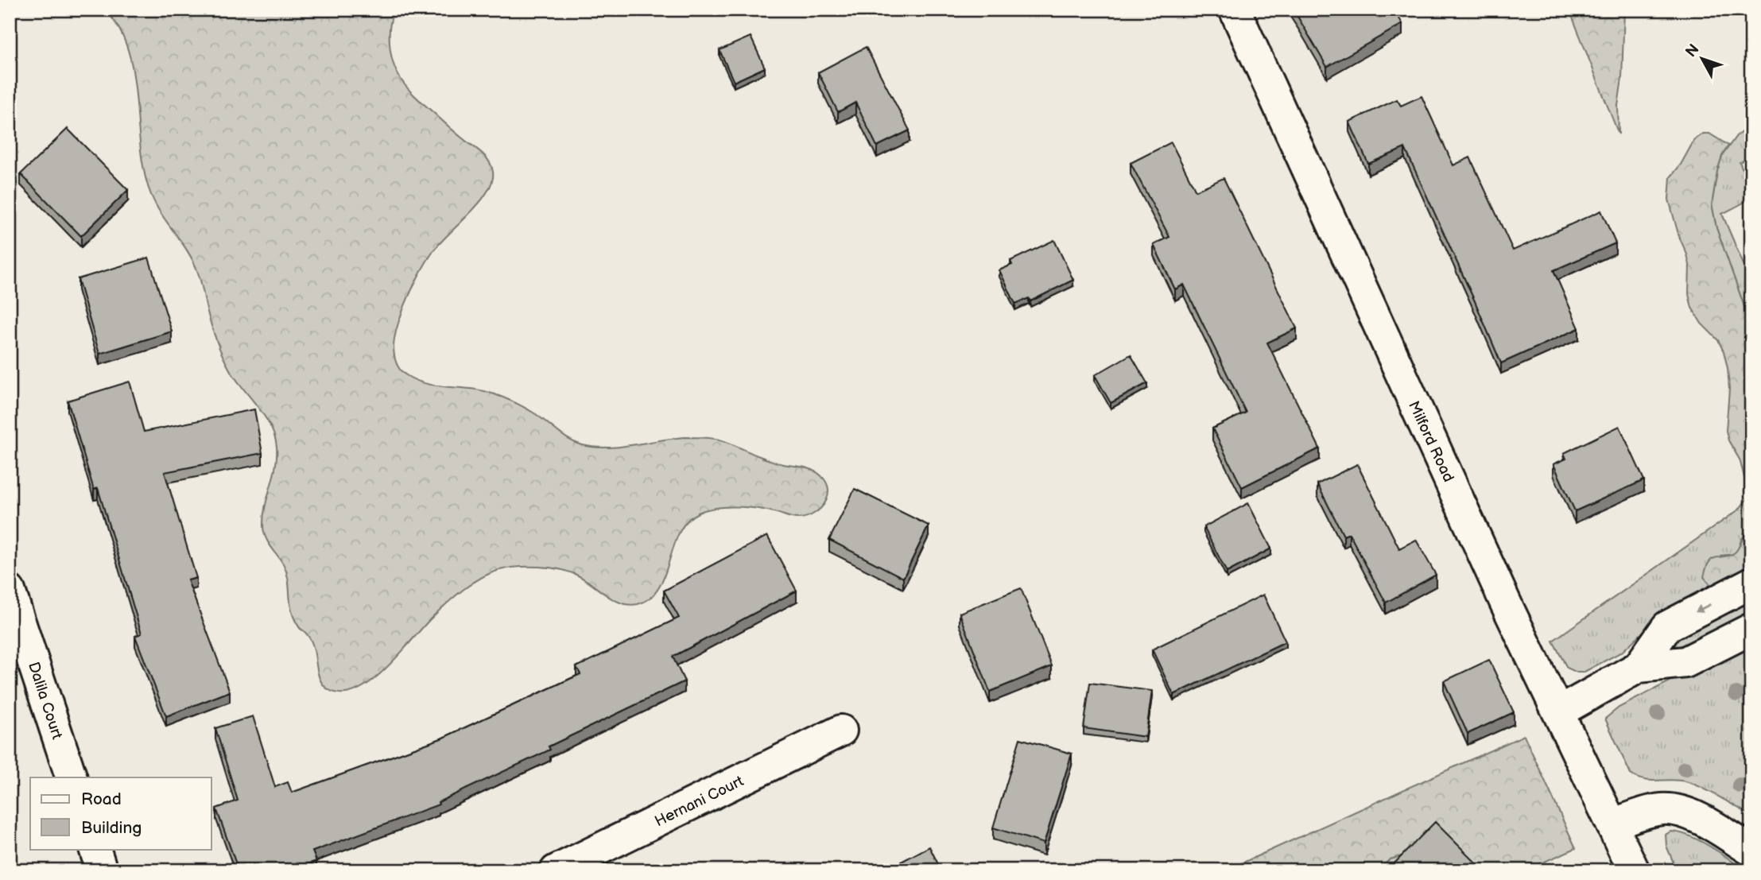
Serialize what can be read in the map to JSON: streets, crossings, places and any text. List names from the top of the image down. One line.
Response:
{"streets":{"street":["Milford Road","Dalila Court","Hernani Court"]},"legend":["Road","Building"],"north":"top left"}
